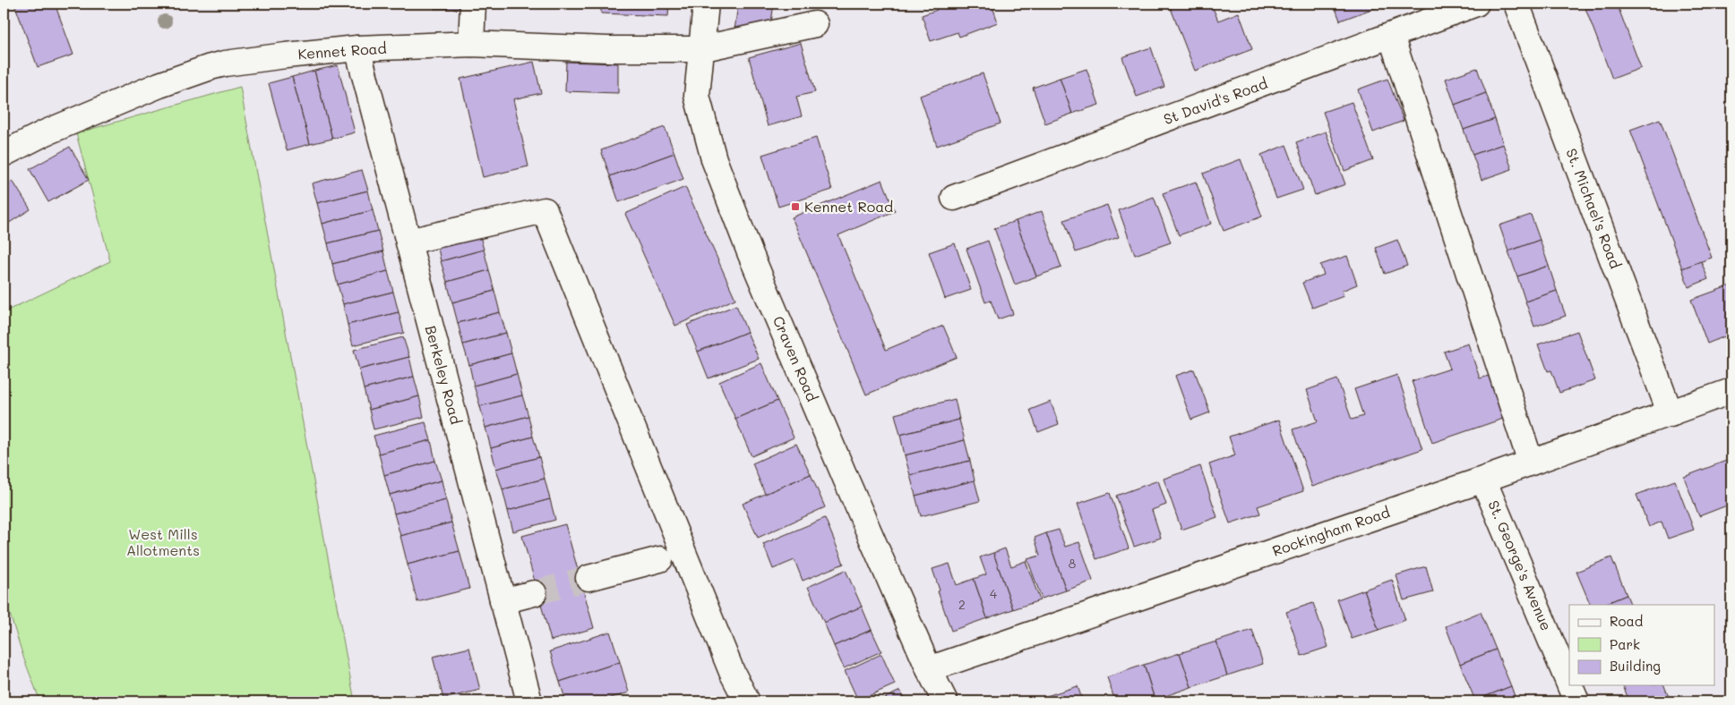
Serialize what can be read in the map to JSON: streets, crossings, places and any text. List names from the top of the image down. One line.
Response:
{"streets":{"street":["Kennet Road","St David's Road","St. Michael's Road","Craven Road","Berkeley Road","Rockingham Road","St. George's Avenue"]},"crossings":[["Kennet Road","Craven Road"],["Kennet Road","Berkeley Road"],["St. Michael's Road","Rockingham Road"],["Craven Road","Rockingham Road"],["Rockingham Road","St. George's Avenue"]],"parks":["West Mills Allotments"],"places":{"transit":["Kennet Road"]},"house_numbers":["8","4","2"],"legend":["Road","Park","Building"]}
